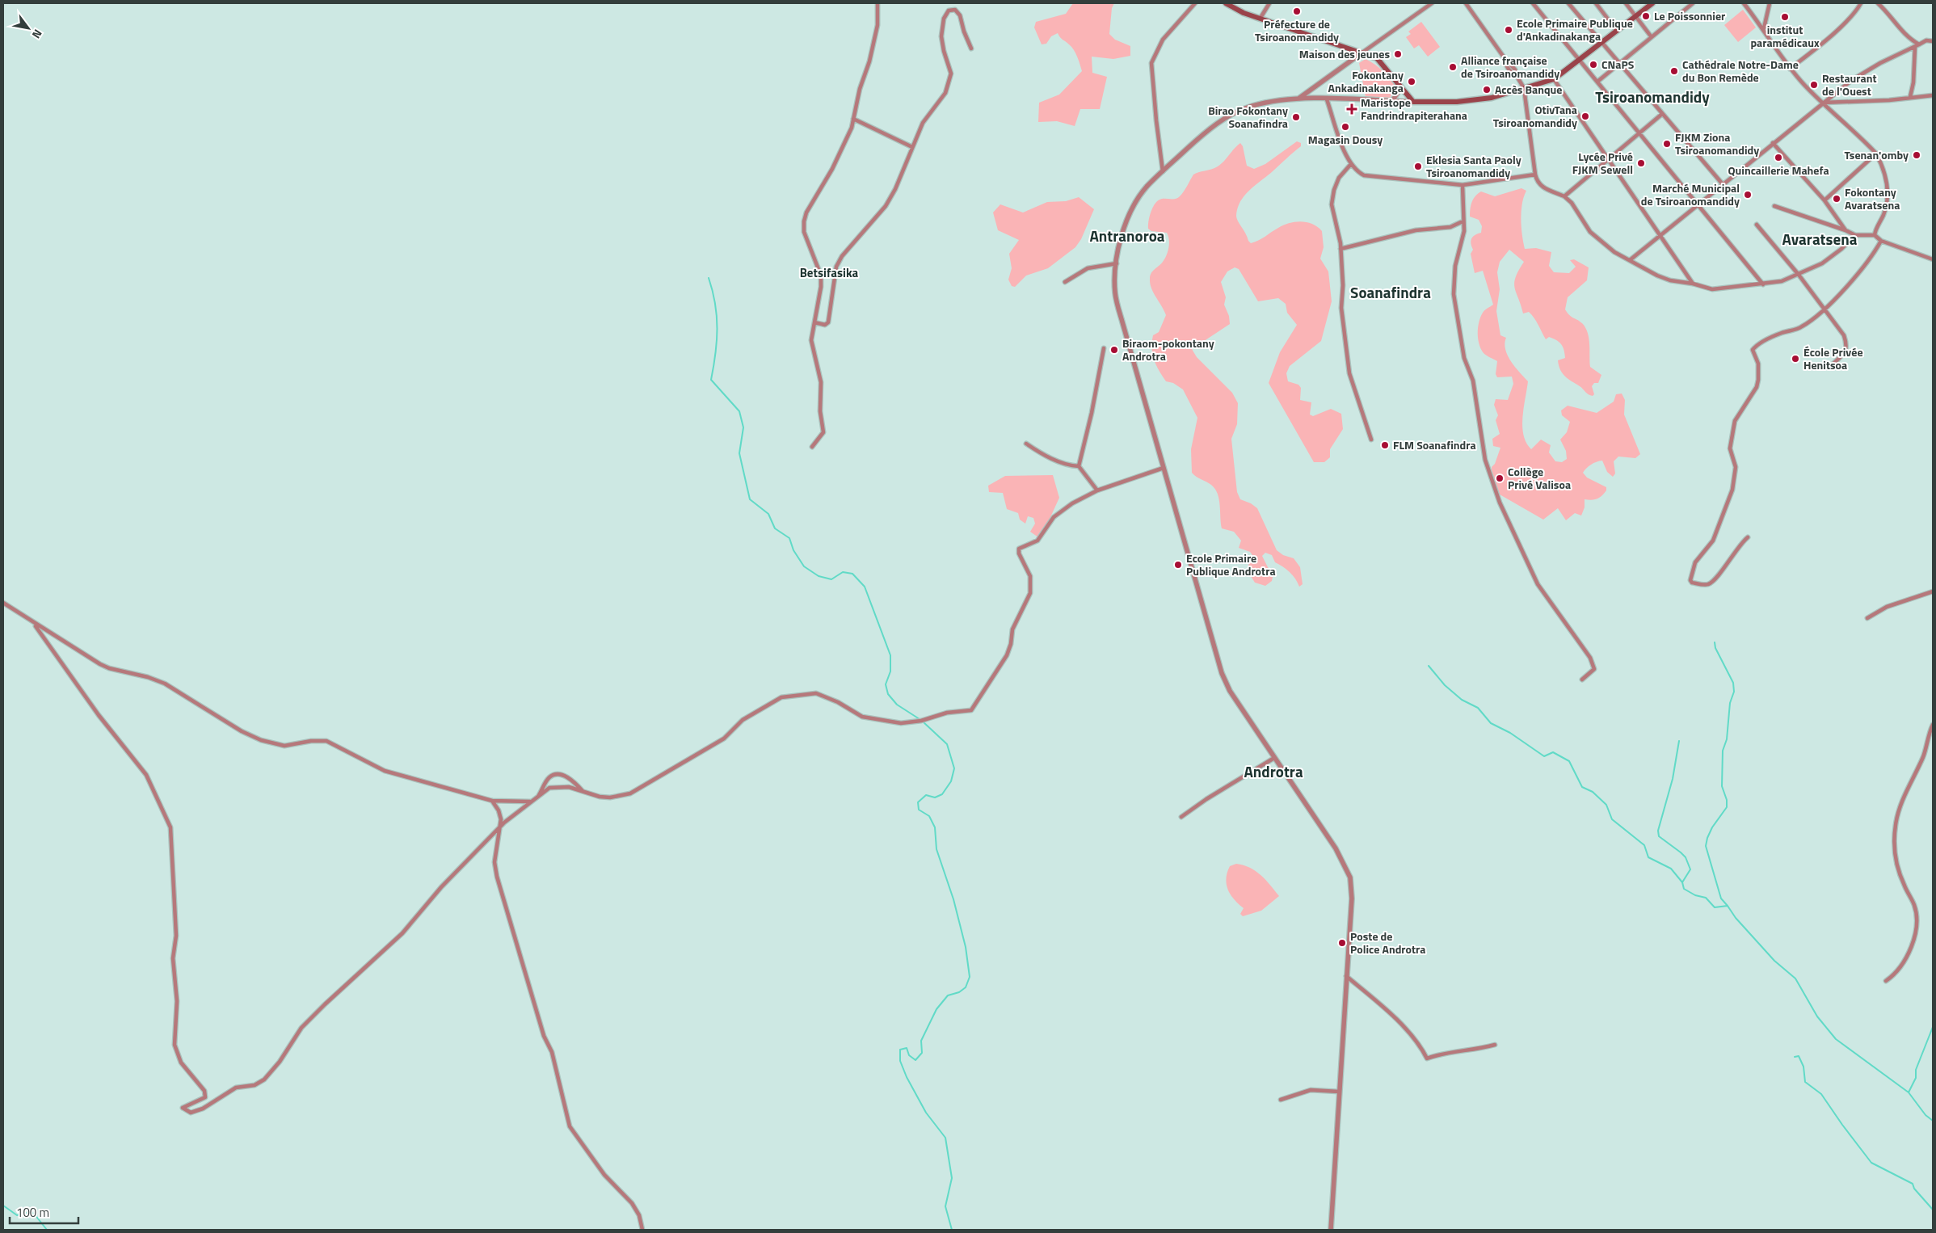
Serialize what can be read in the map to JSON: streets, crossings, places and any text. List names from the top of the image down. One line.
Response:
{"districts":["Tsiroanomandidy","Antranoroa","Avaratsena","Betsifasika","Soanafindra","Androtra"],"places":{"other":["Préfecture de Tsiroanomandidy","Le Poissonnier","institut paramédicaux","Ecole Primaire Publique d'Ankadinakanga","Maison des jeunes","CNaPS","Alliance française de Tsiroanomandidy","Cathédrale Notre-Dame du Bon Remède","Fokontany Ankadinakanga","Restaurant de l'Ouest","Accès Banque","OtivTana Tsiroanomandidy","Birao Fokontany Soanafindra","Magasin Dousy","FJKM Ziona Tsiroanomandidy","Tsenan'omby","Quincaillerie Mahefa","Lycée Privé FJKM Sewell","Eklesia Santa Paoly Tsiroanomandidy","Marché Municipal de Tsiroanomandidy","Fokontany Avaratsena","Biraom-pokontany Androtra","École Privée Henitsoa","FLM Soanafindra","Collège Privé Valisoa","Ecole Primaire Publique Androtra","Poste de Police Androtra"],"health":["Maristope Fandrindrapiterahana"]},"scale_bar":"100 m","north":"bottom right"}
